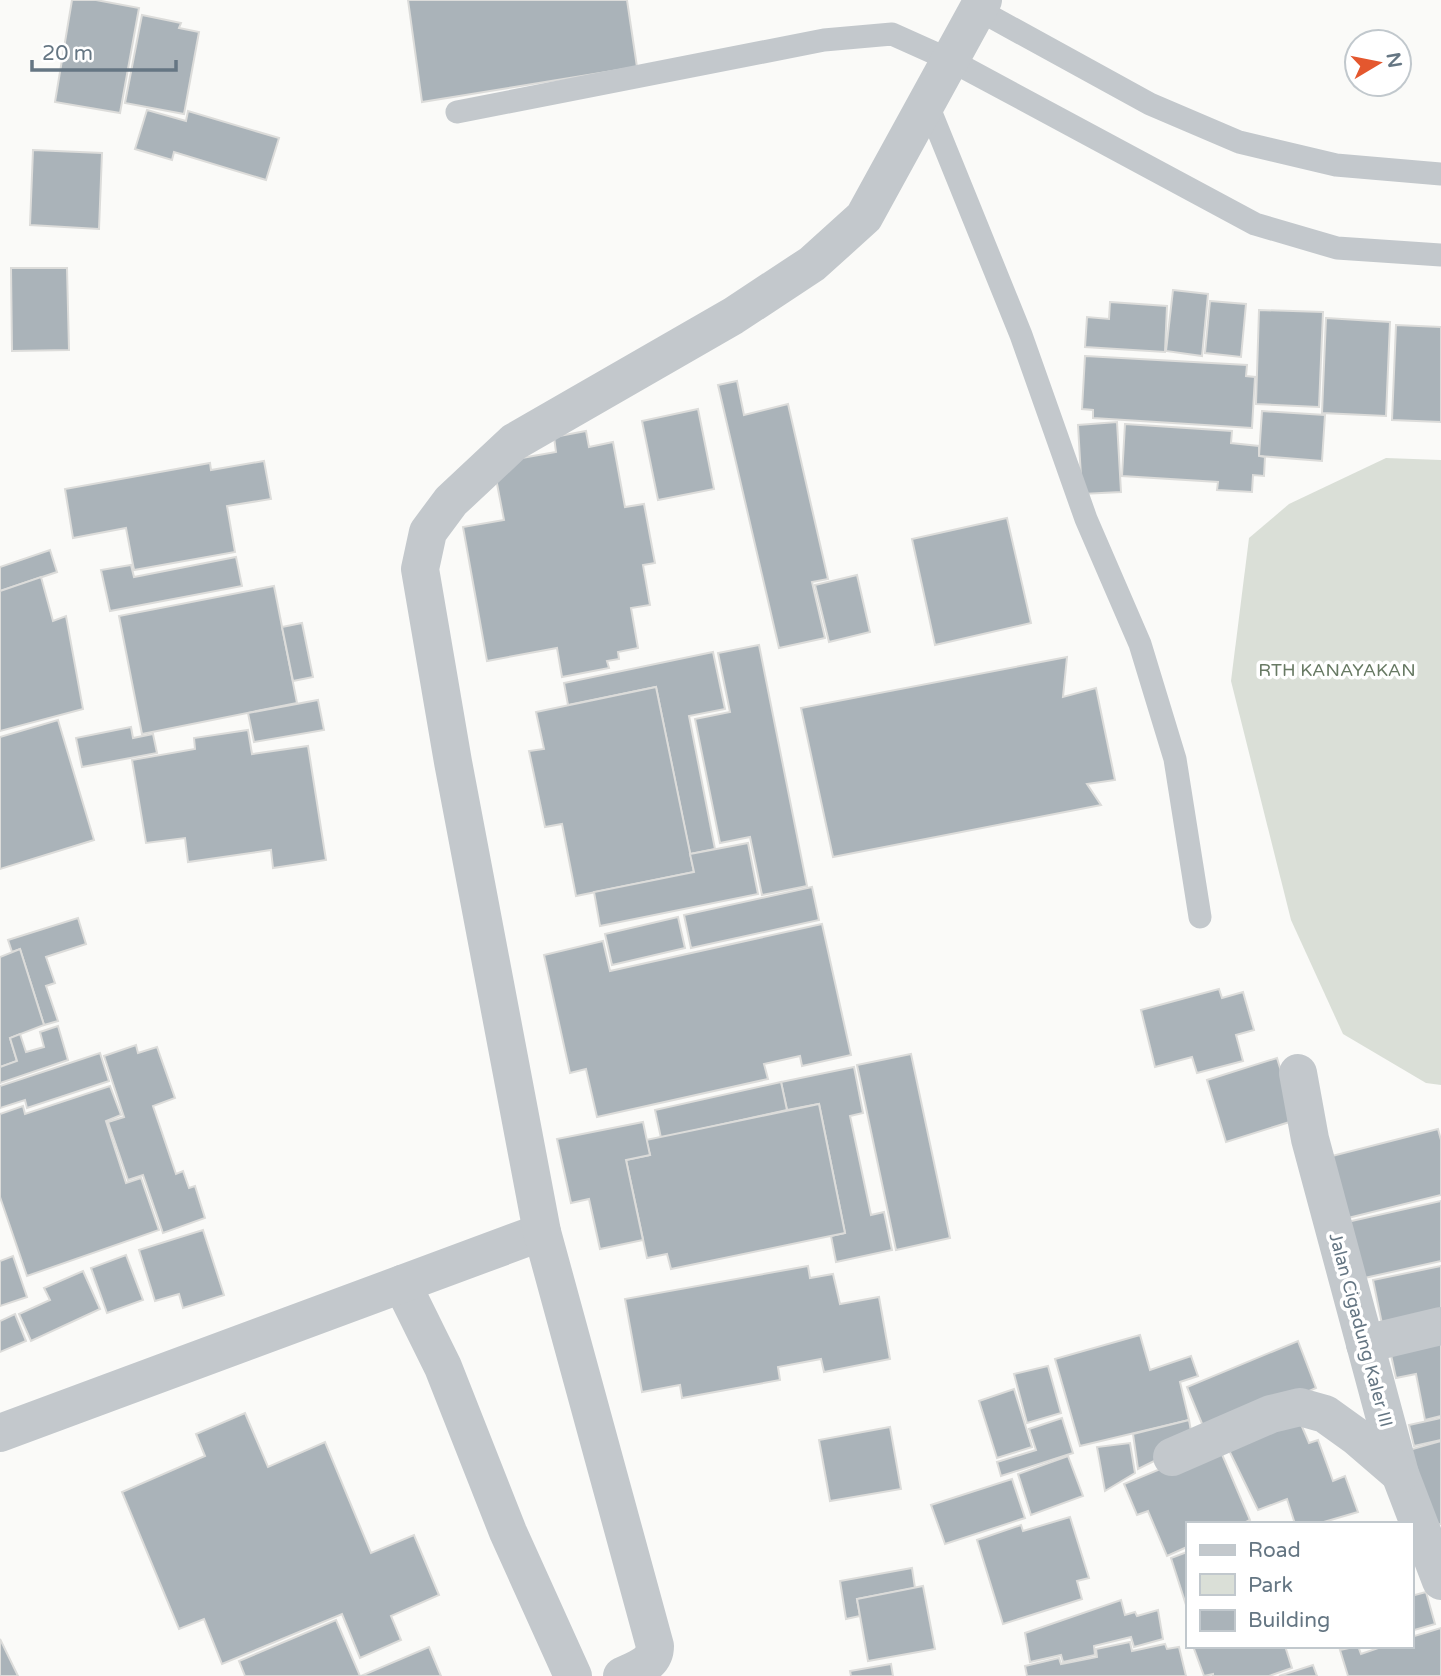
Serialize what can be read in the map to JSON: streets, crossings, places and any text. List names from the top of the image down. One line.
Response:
{"streets":{"street":["Jalan Cigadung Kaler III"]},"parks":["RTH KANAYAKAN"],"legend":["Road","Park","Building"],"scale_bar":"20 m","north":"right"}
